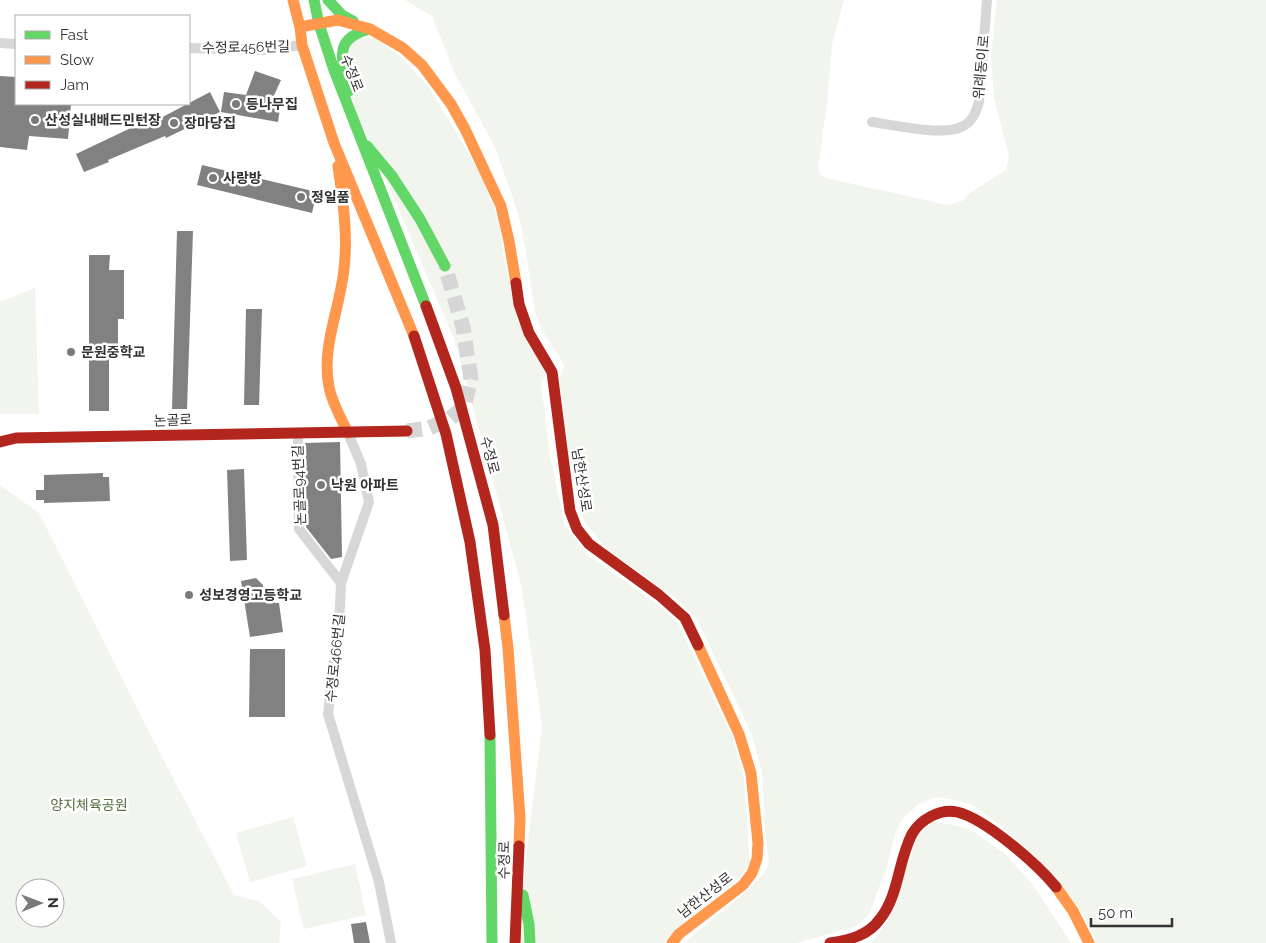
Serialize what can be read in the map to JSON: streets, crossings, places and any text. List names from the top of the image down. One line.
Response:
{"streets":{"main road":["수정로","논골로","남한산성로"],"street":["수정로456번길","위례동이로","논골로94번길","수정로466번길"]},"crossings":[["수정로456번길","수정로"],["수정로","남한산성로"],["논골로","논골로94번길"],["논골로","수정로466번길"],["논골로94번길","수정로466번길"]],"parks":["양지체육공원"],"places":["등나무집","산성실내배드민턴장","장마당집","사랑방","정일품","문원중학교","낙원 아파트","성보경영고등학교"],"legend":["Fast","Slow","Jam"],"scale_bar":"50 m","north":"right"}
